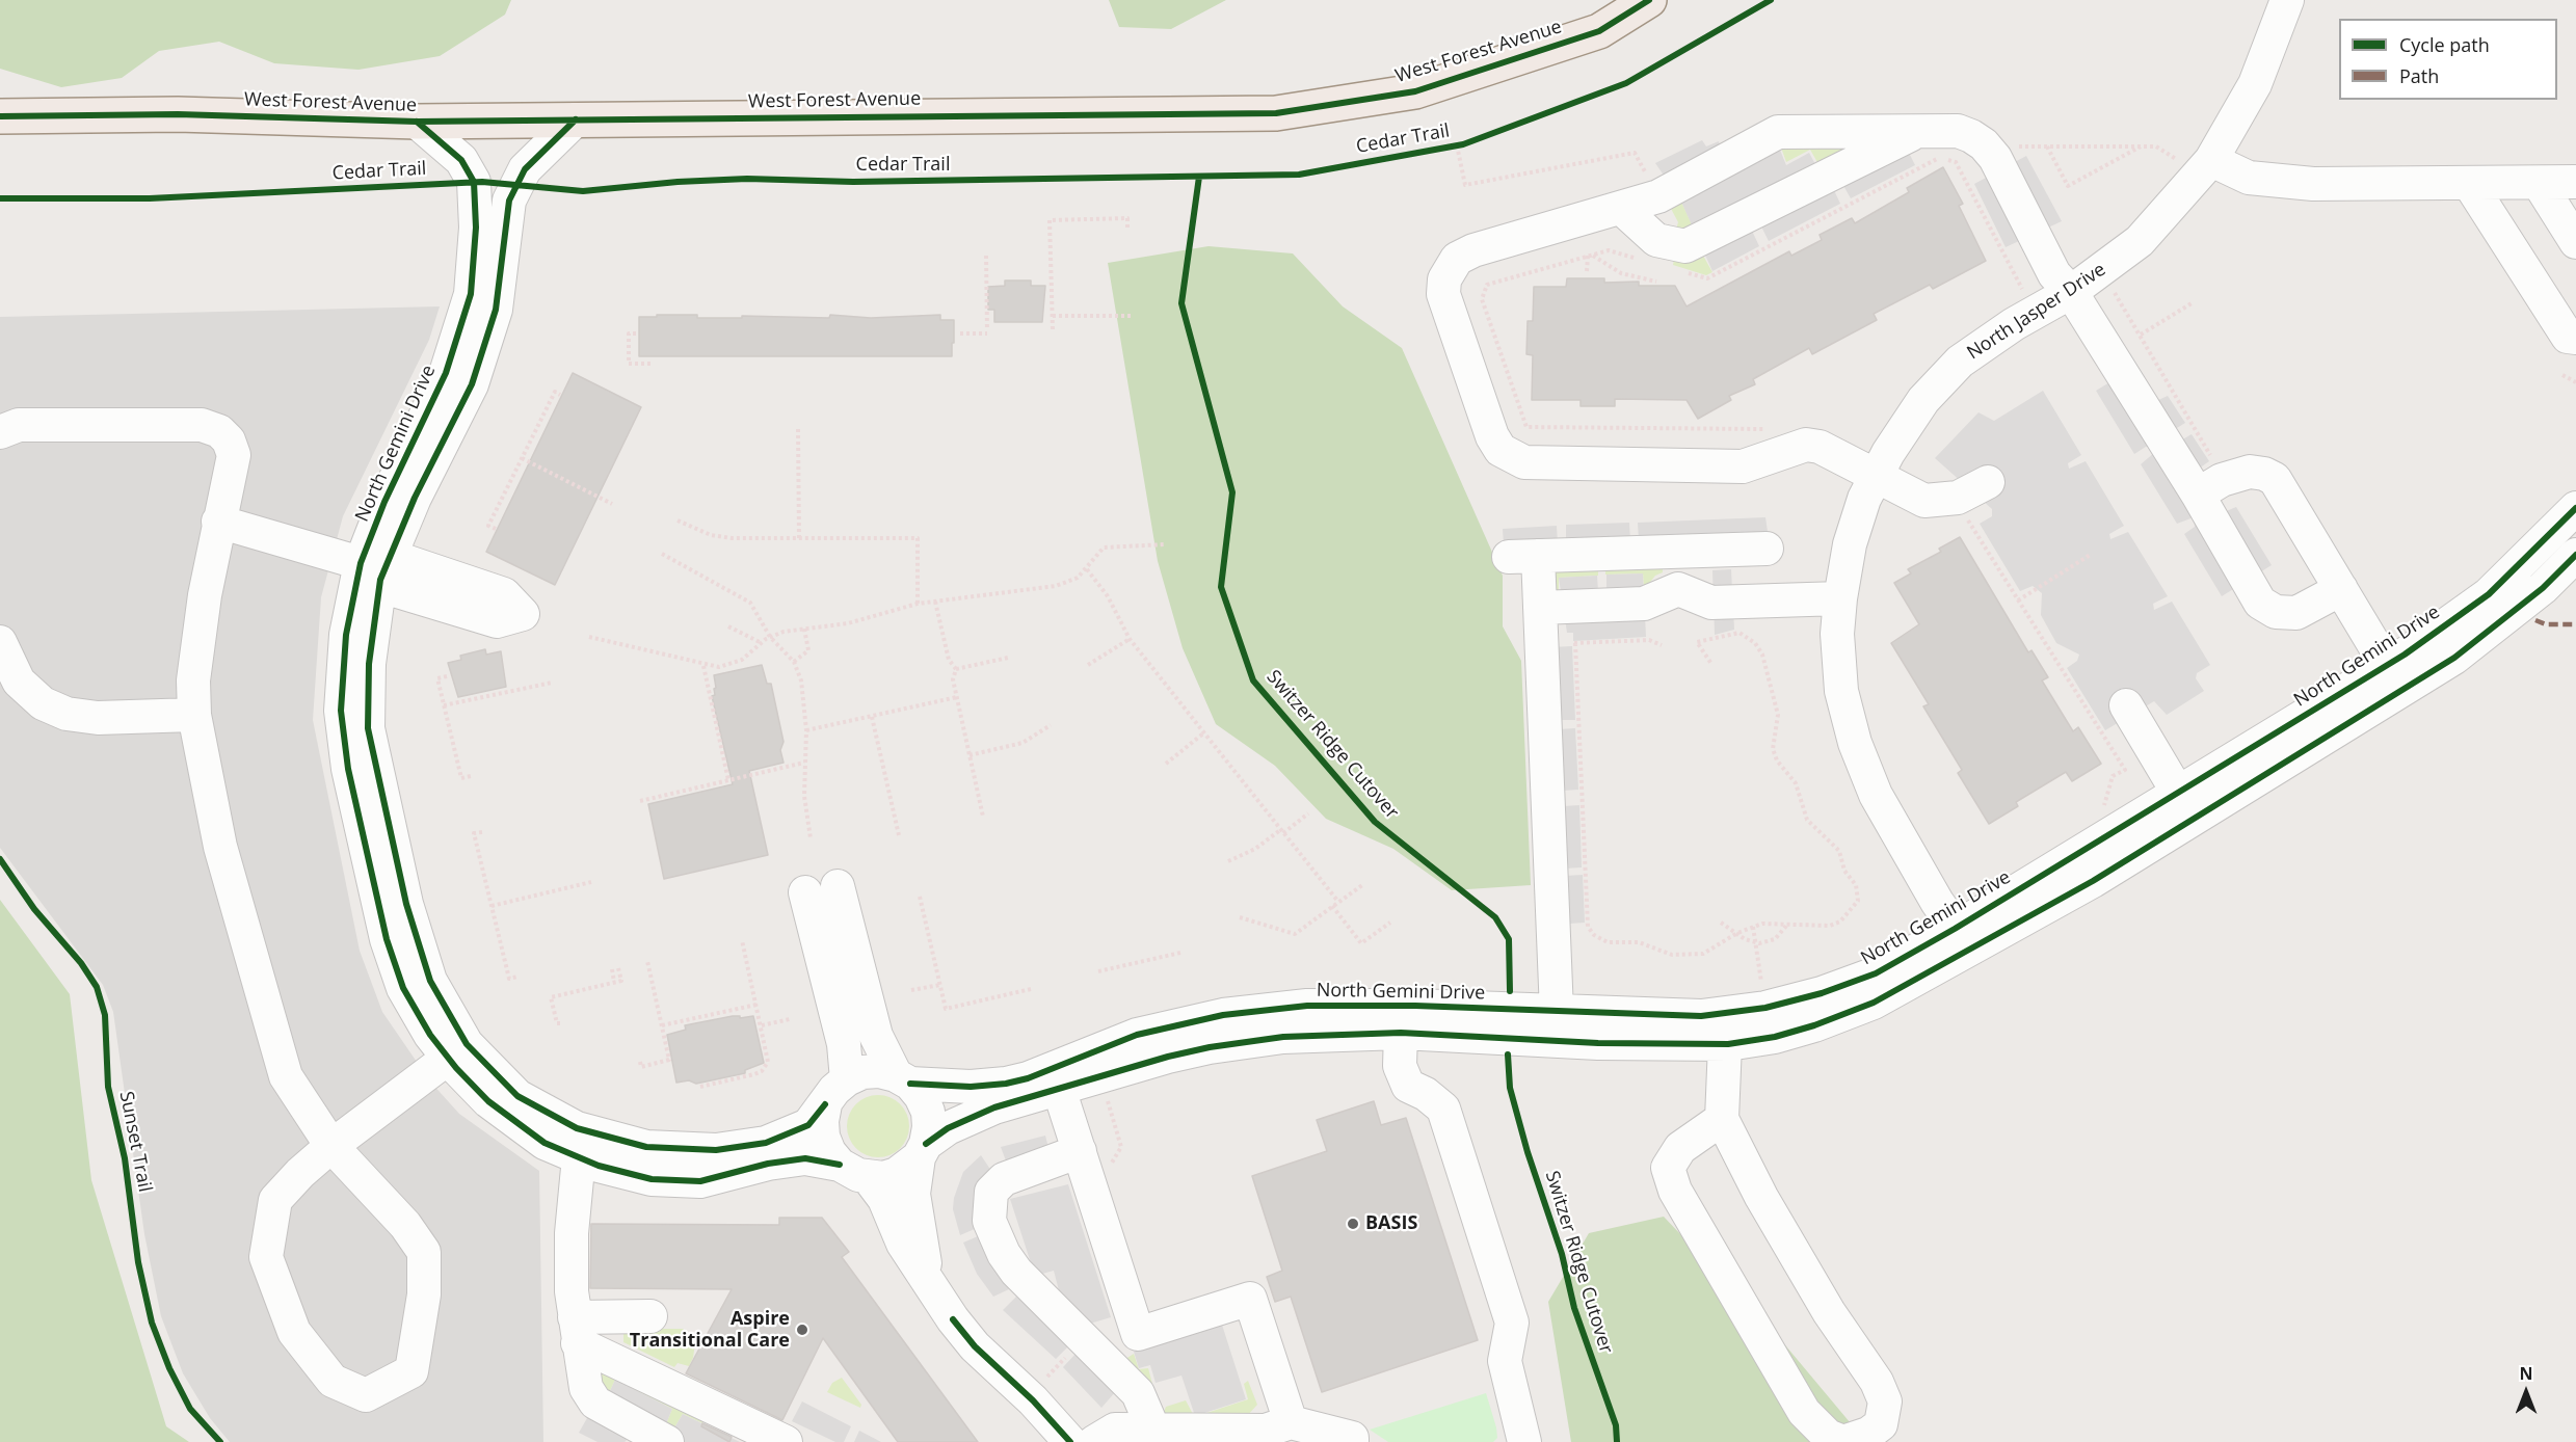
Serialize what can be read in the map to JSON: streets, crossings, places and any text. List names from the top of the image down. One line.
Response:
{"streets":{"main road":["West Forest Avenue"],"street":["North Jasper Drive","North Gemini Drive"],"cycle path":["Cedar Trail","Switzer Ridge Cutover","Sunset Trail"]},"crossings":[["West Forest Avenue","North Gemini Drive"],["North Jasper Drive","North Gemini Drive"]],"places":["BASIS","Aspire Transitional Care"],"legend":["Cycle path","Path"],"north":"top"}
